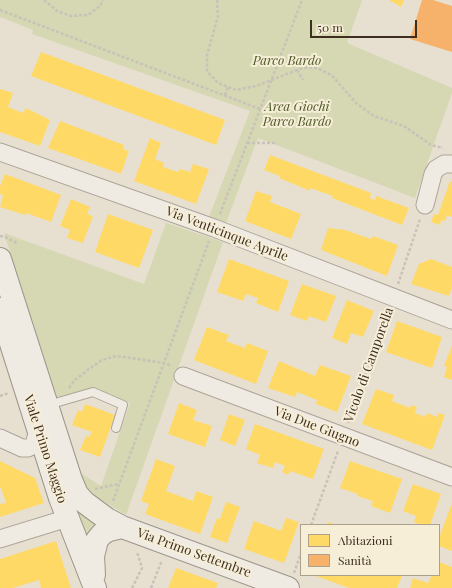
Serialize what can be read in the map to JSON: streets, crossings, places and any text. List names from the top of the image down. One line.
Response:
{"streets":{"main road":["Viale Primo Maggio","Via Primo Settembre"],"street":["Via Venticinque Aprile","Via Due Giugno"],"path":["Vicolo di Camporella"]},"crossings":[["Via Venticinque Aprile","Vicolo di Camporella"],["Vicolo di Camporella","Via Due Giugno"],["Viale Primo Maggio","Via Primo Settembre"]],"parks":["Parco Bardo","Area Giochi Parco Bardo"],"legend":["Abitazioni","Sanità"],"scale_bar":"50 m"}
